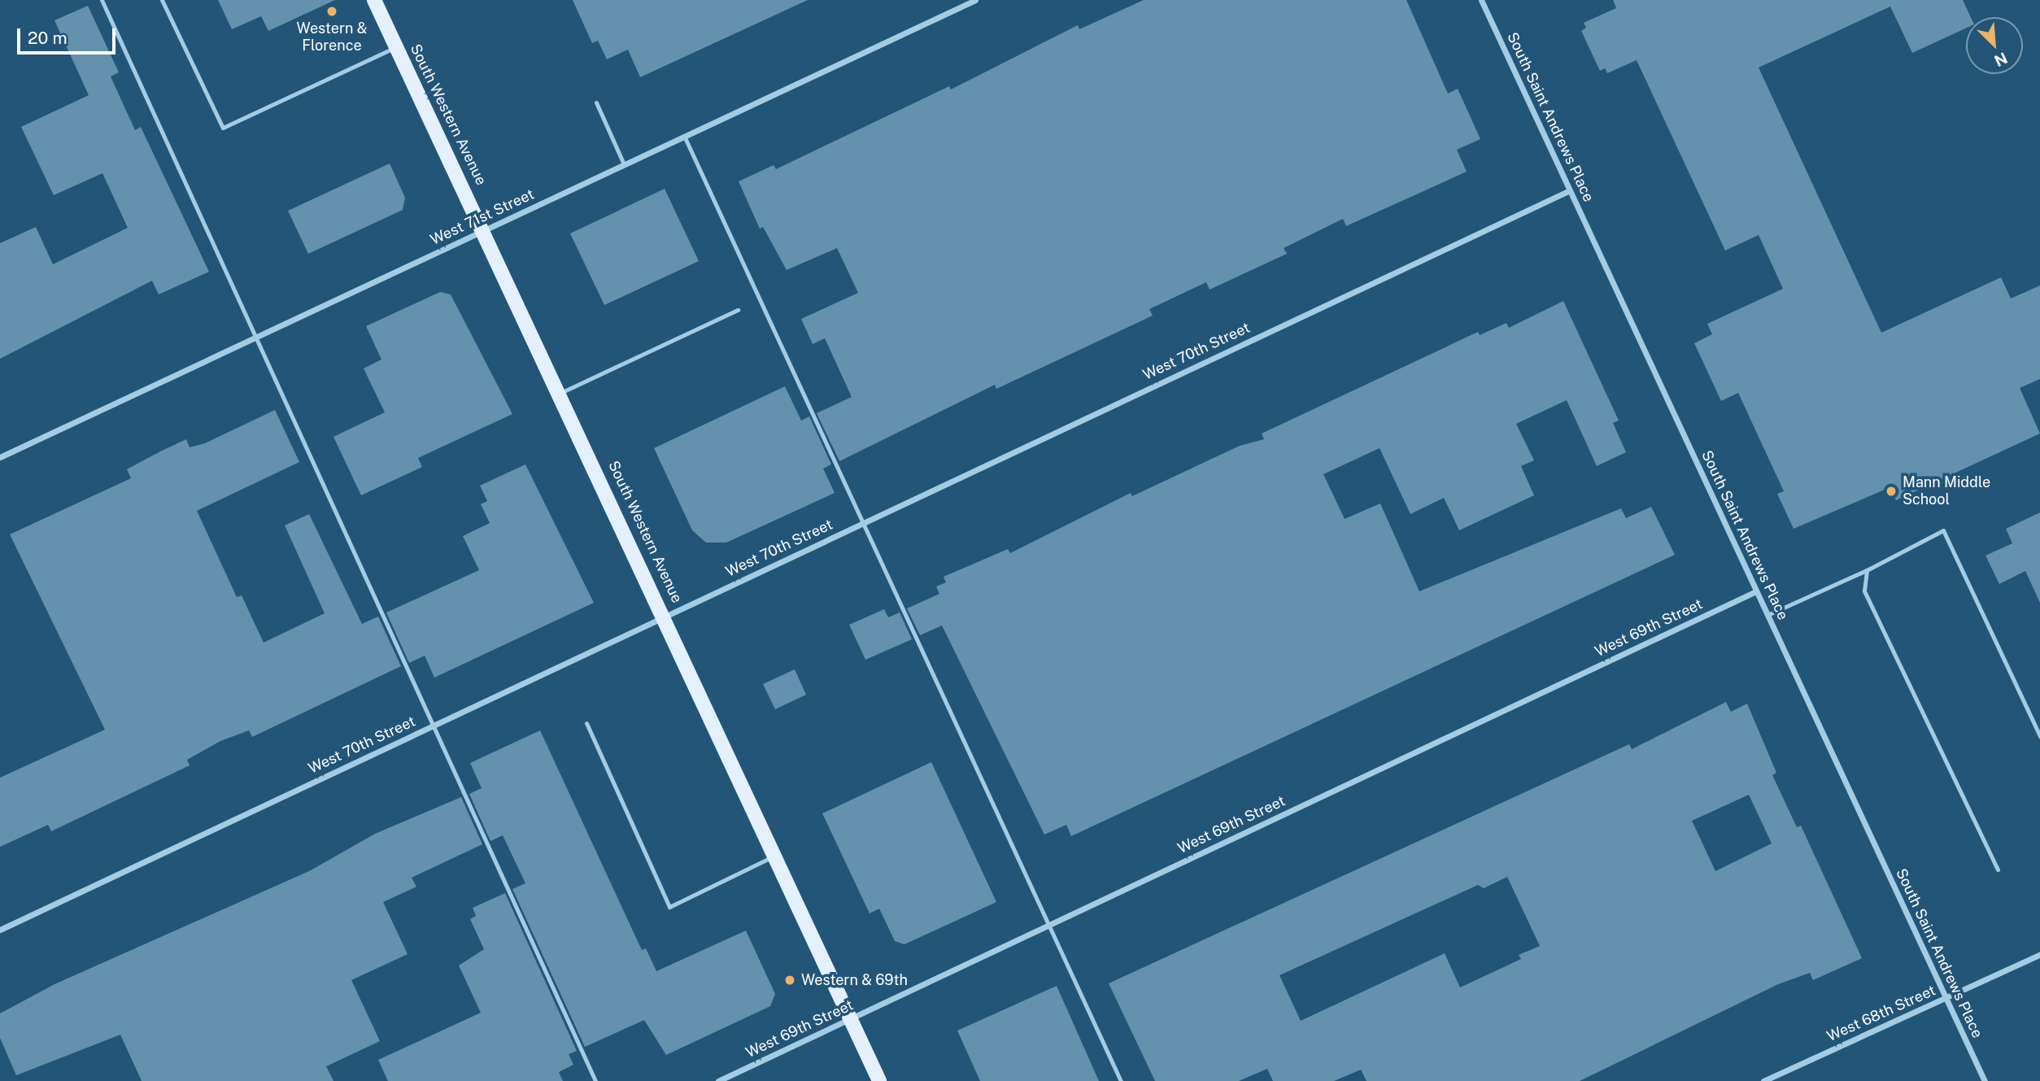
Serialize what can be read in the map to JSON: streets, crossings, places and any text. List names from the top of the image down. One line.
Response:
{"streets":{"main road":["South Western Avenue"],"street":["South Saint Andrews Place","West 71st Street","West 70th Street","West 69th Street","West 68th Street"]},"crossings":[["South Western Avenue","West 71st Street"],["South Western Avenue","West 70th Street"],["South Western Avenue","West 69th Street"],["South Saint Andrews Place","West 70th Street"],["South Saint Andrews Place","West 69th Street"],["South Saint Andrews Place","West 68th Street"]],"places":["Western & Florence","Mann Middle School","Western & 69th"],"scale_bar":"20 m","north":"bottom right"}
